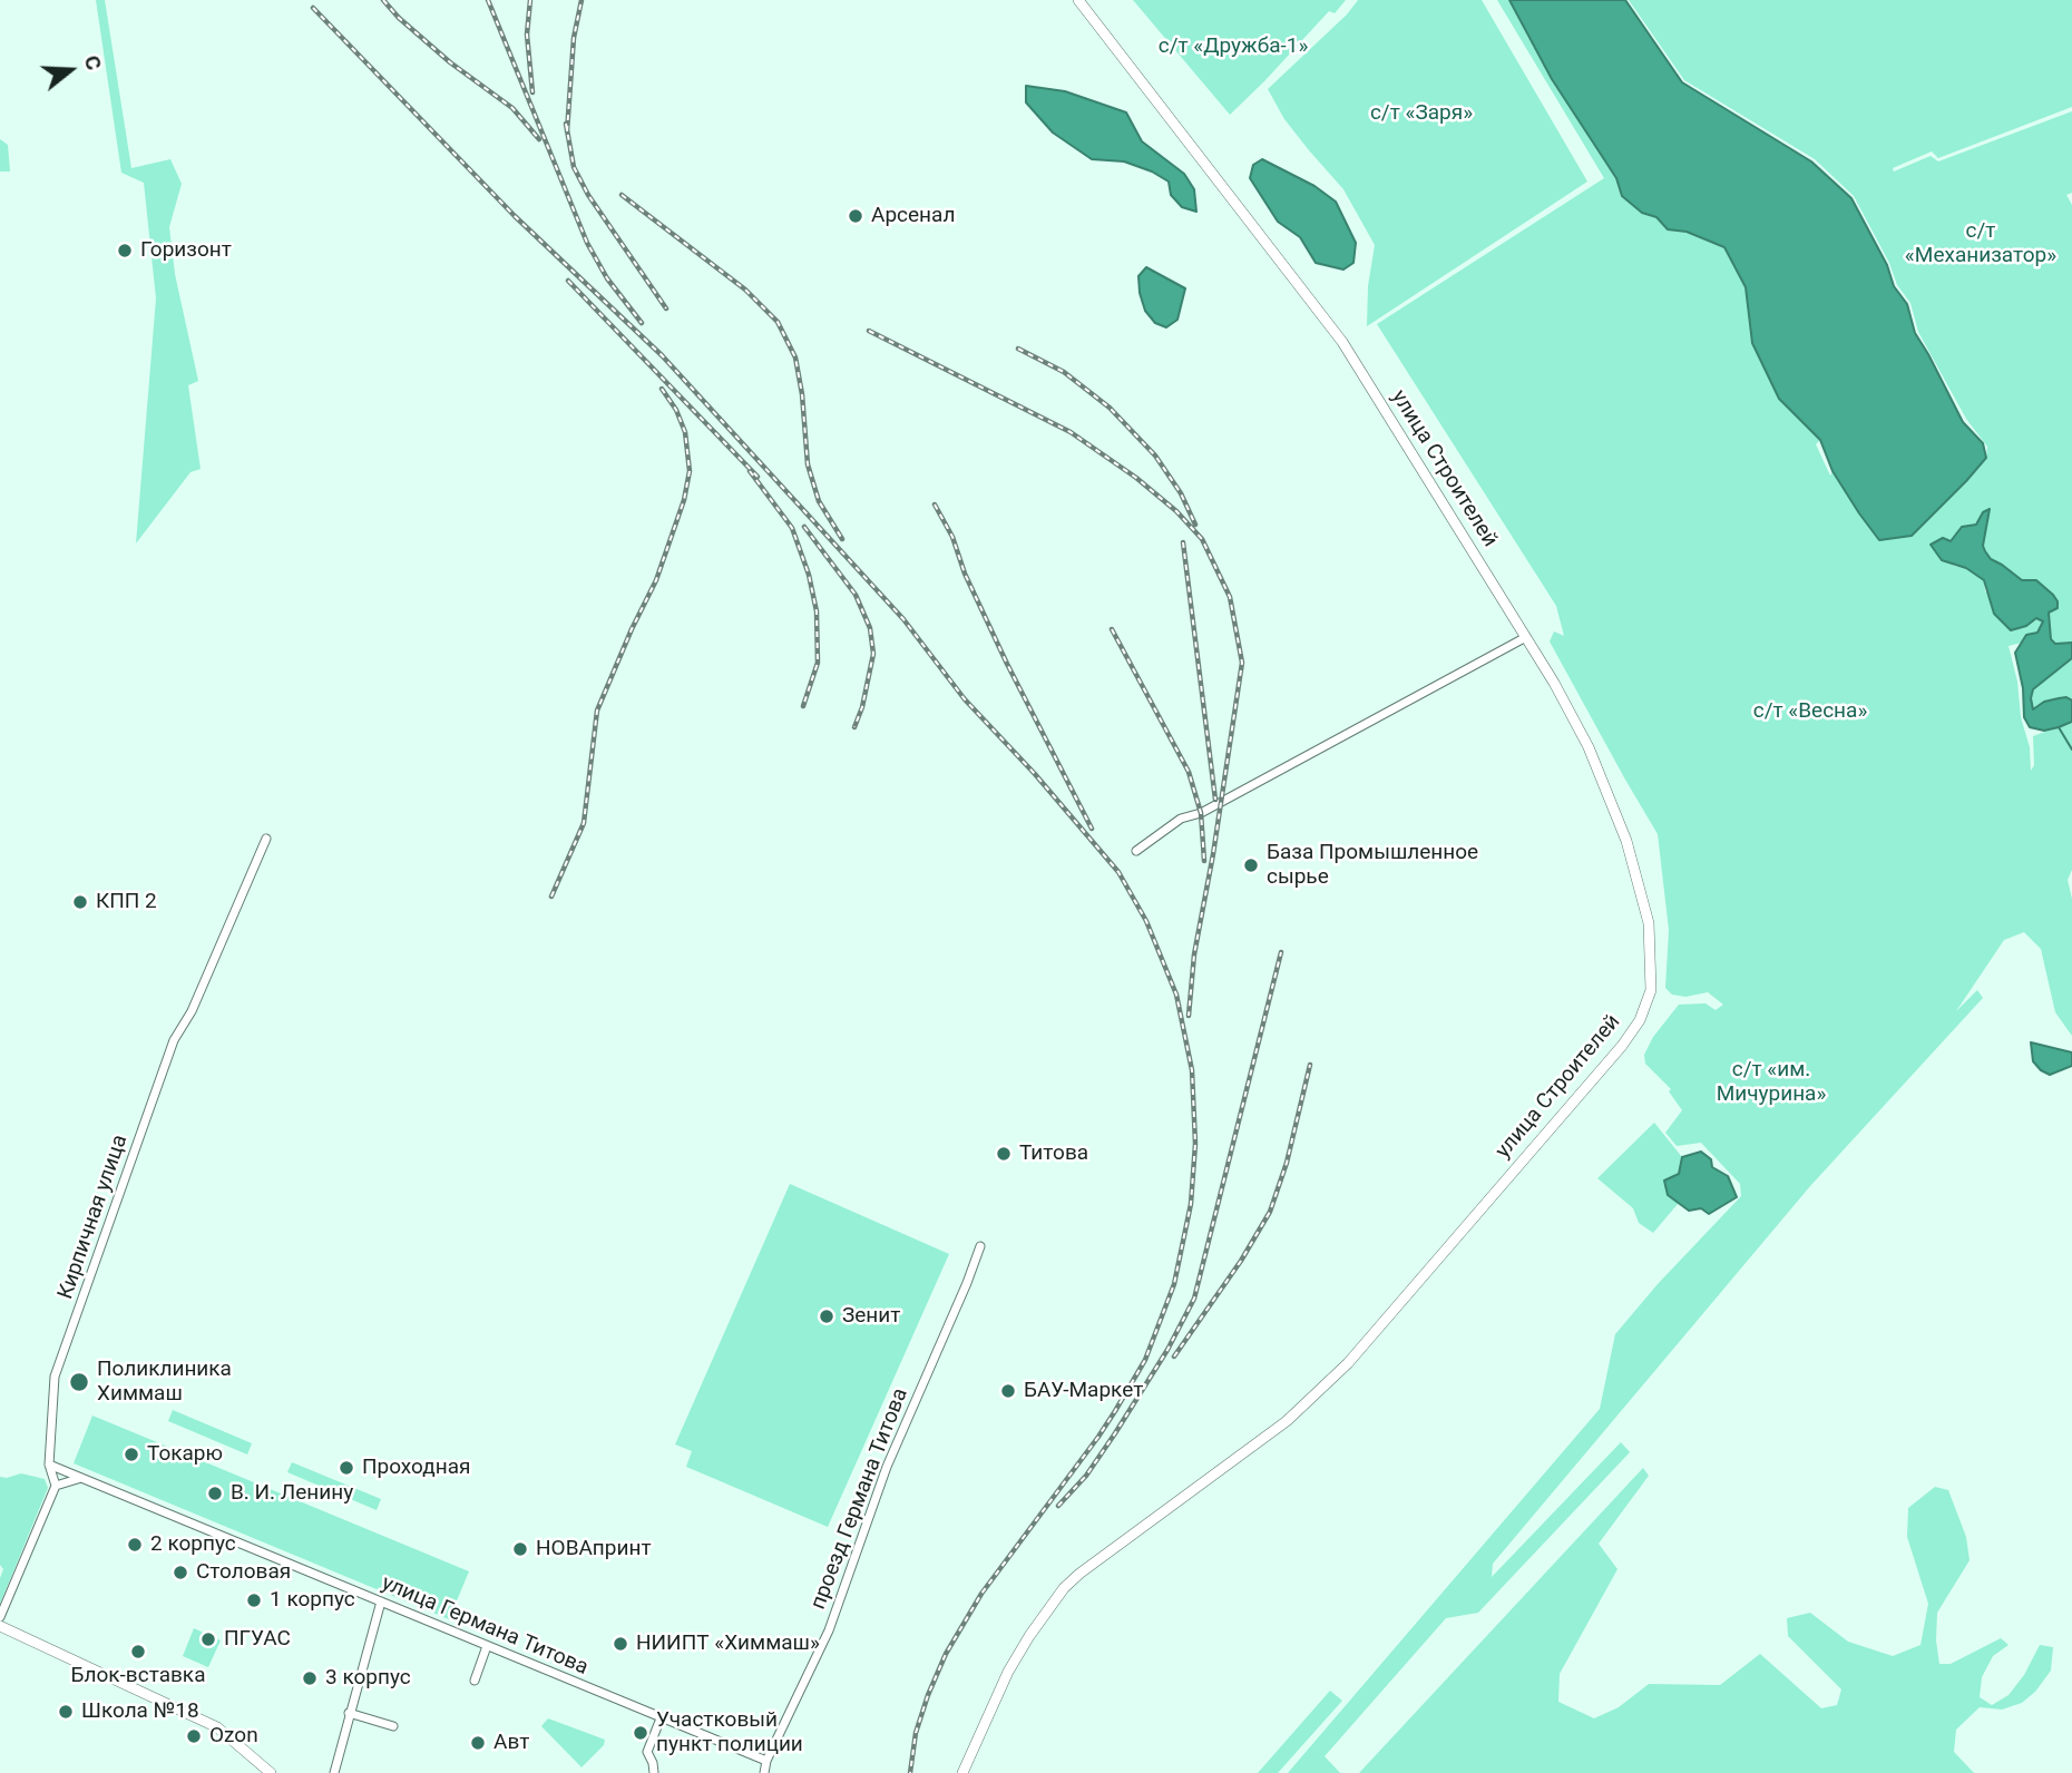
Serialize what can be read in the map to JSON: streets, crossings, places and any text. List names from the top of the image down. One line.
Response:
{"streets":{"main road":["улица Строителей"],"street":["Кирпичная улица","проезд Германа Титова","улица Германа Титова"]},"crossings":[["Кирпичная улица","улица Германа Титова"],["проезд Германа Титова","улица Германа Титова"]],"parks":["с/т «Дружба-1»","с/т «Заря»","с/т «Механизатор»","с/т «Весна»","с/т «им. Мичурина»"],"places":["Арсенал","Горизонт","База Промышленное сырье","КПП 2","Титова","Зенит","Поликлиника Химмаш","БАУ-Маркет","Токарю","Проходная","В. И. Ленину","2 корпус","НОВАпринт","Столовая","1 корпус","ПГУАС","НИИПТ «Химмаш»","Блок-вставка","3 корпус","Школа №18","Участковый пункт полиции","Ozon","Авт"],"north":"right"}
